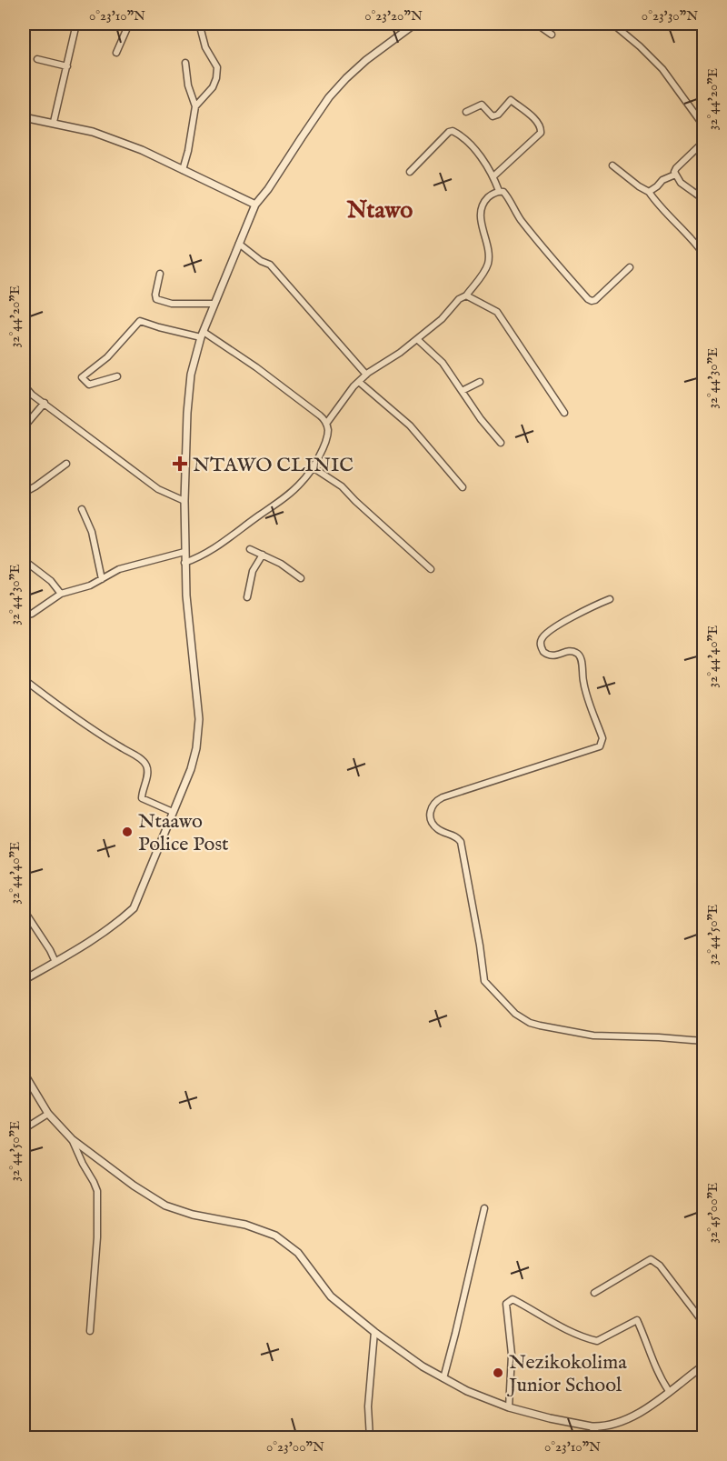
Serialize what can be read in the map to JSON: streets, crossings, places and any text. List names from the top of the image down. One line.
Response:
{"districts":["Ntawo"],"places":{"health":["NTAWO CLINIC"],"other":["Ntaawo Police Post","Nezikokolima Junior School"]},"coordinates":["0°23'10\"N","0°23'20\"N","0°23'30\"N","32°44'20\"E","32°44'30\"E","32°44'40\"E","32°44'50\"E","32°45'00\"E","0°23'00\"N"]}
